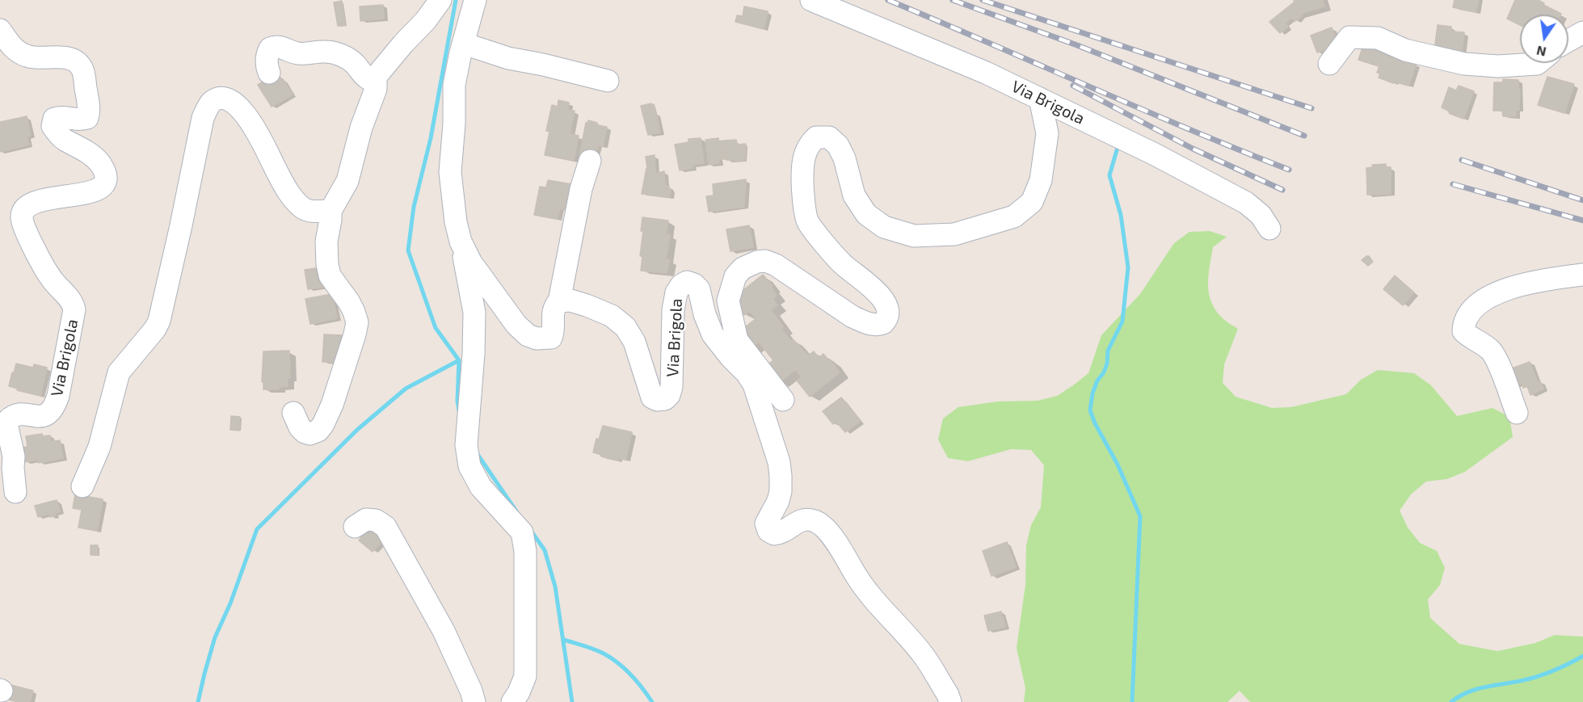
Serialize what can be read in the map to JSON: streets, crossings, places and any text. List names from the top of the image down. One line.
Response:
{"streets":{"street":["Via Brigola"]},"north":"bottom"}
